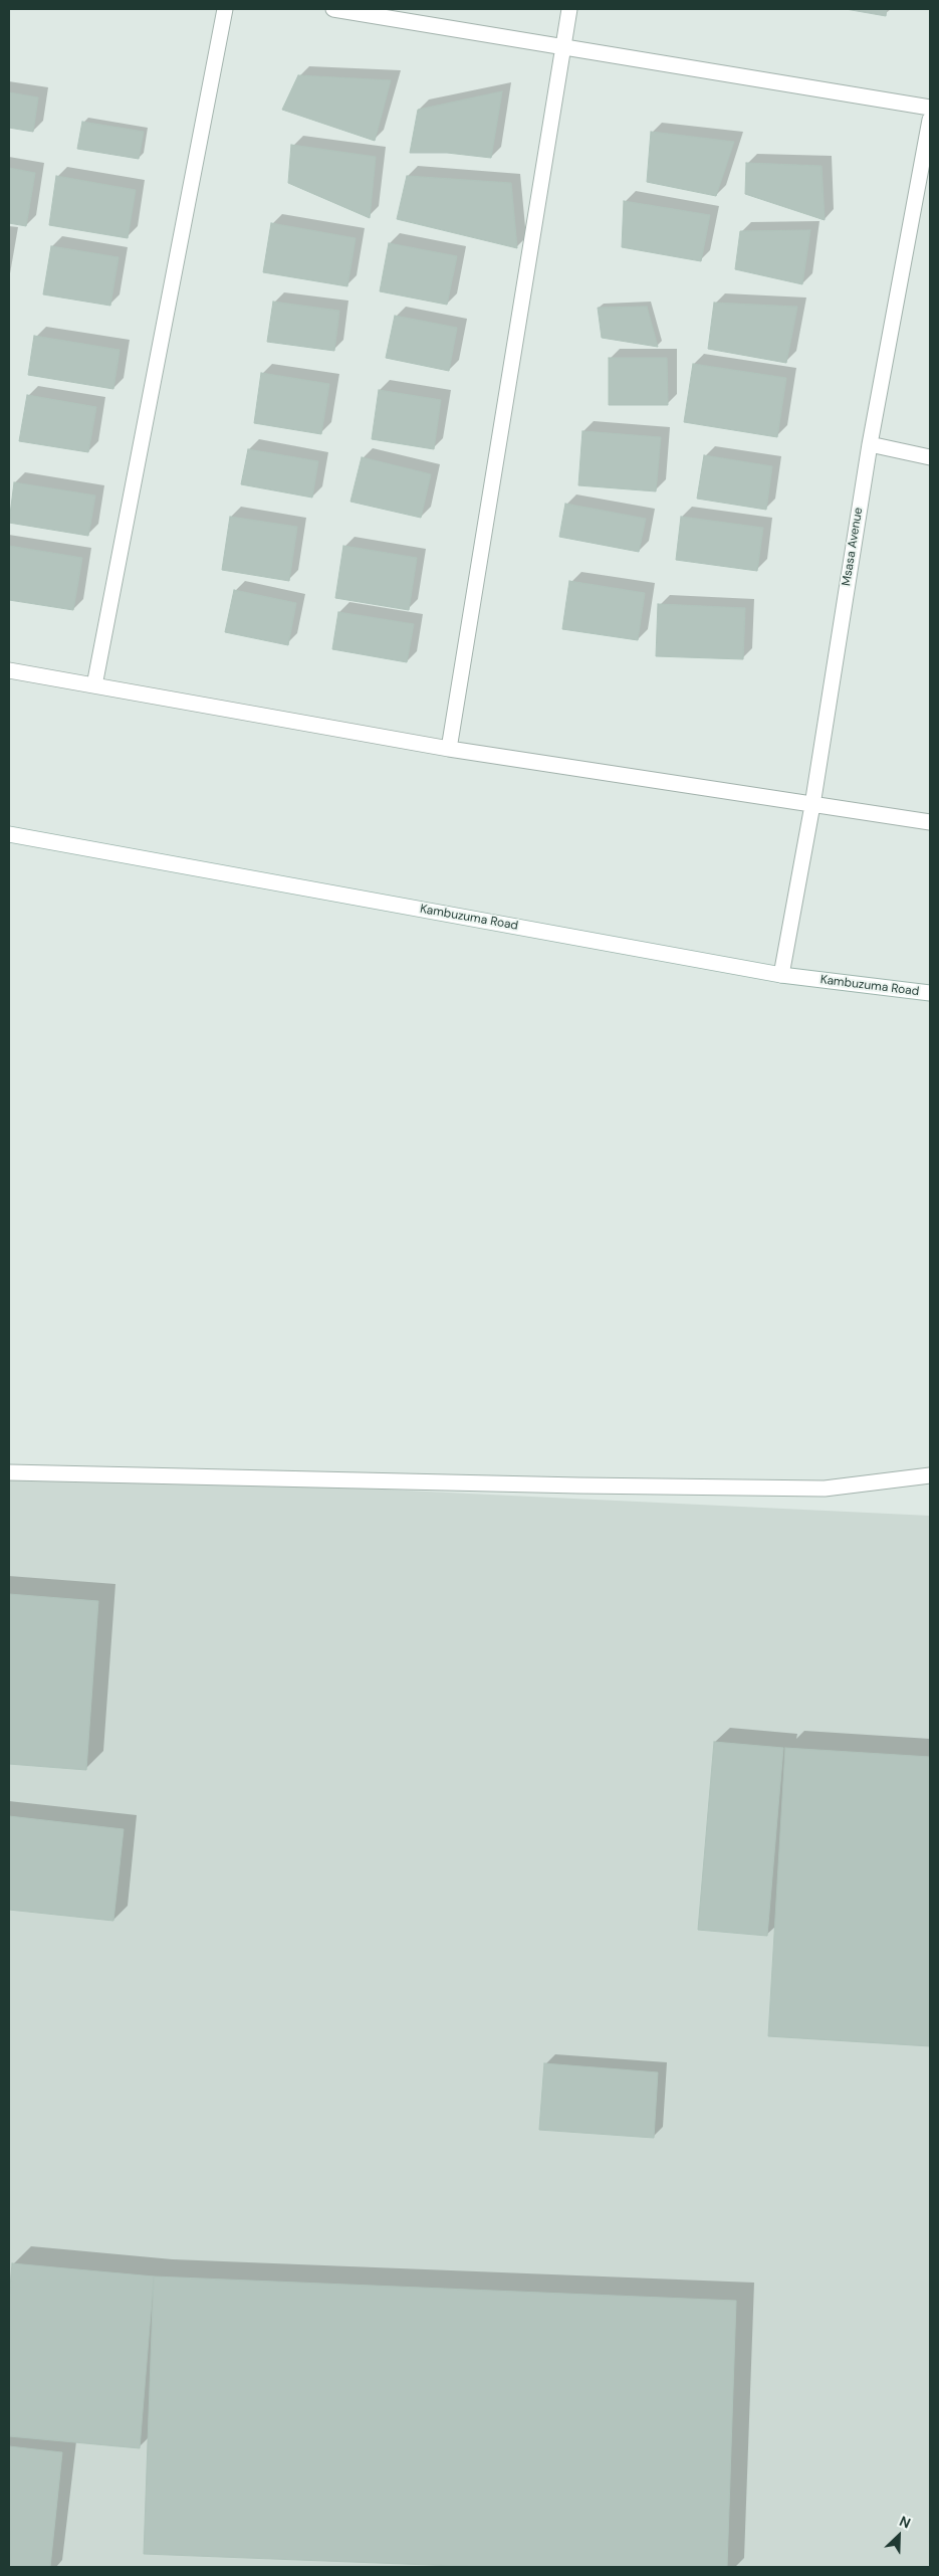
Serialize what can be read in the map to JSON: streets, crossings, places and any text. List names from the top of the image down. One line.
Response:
{"streets":{"street":["Msasa Avenue","Kambuzuma Road"]},"crossings":[["Msasa Avenue","Kambuzuma Road"]],"north":"top right"}
